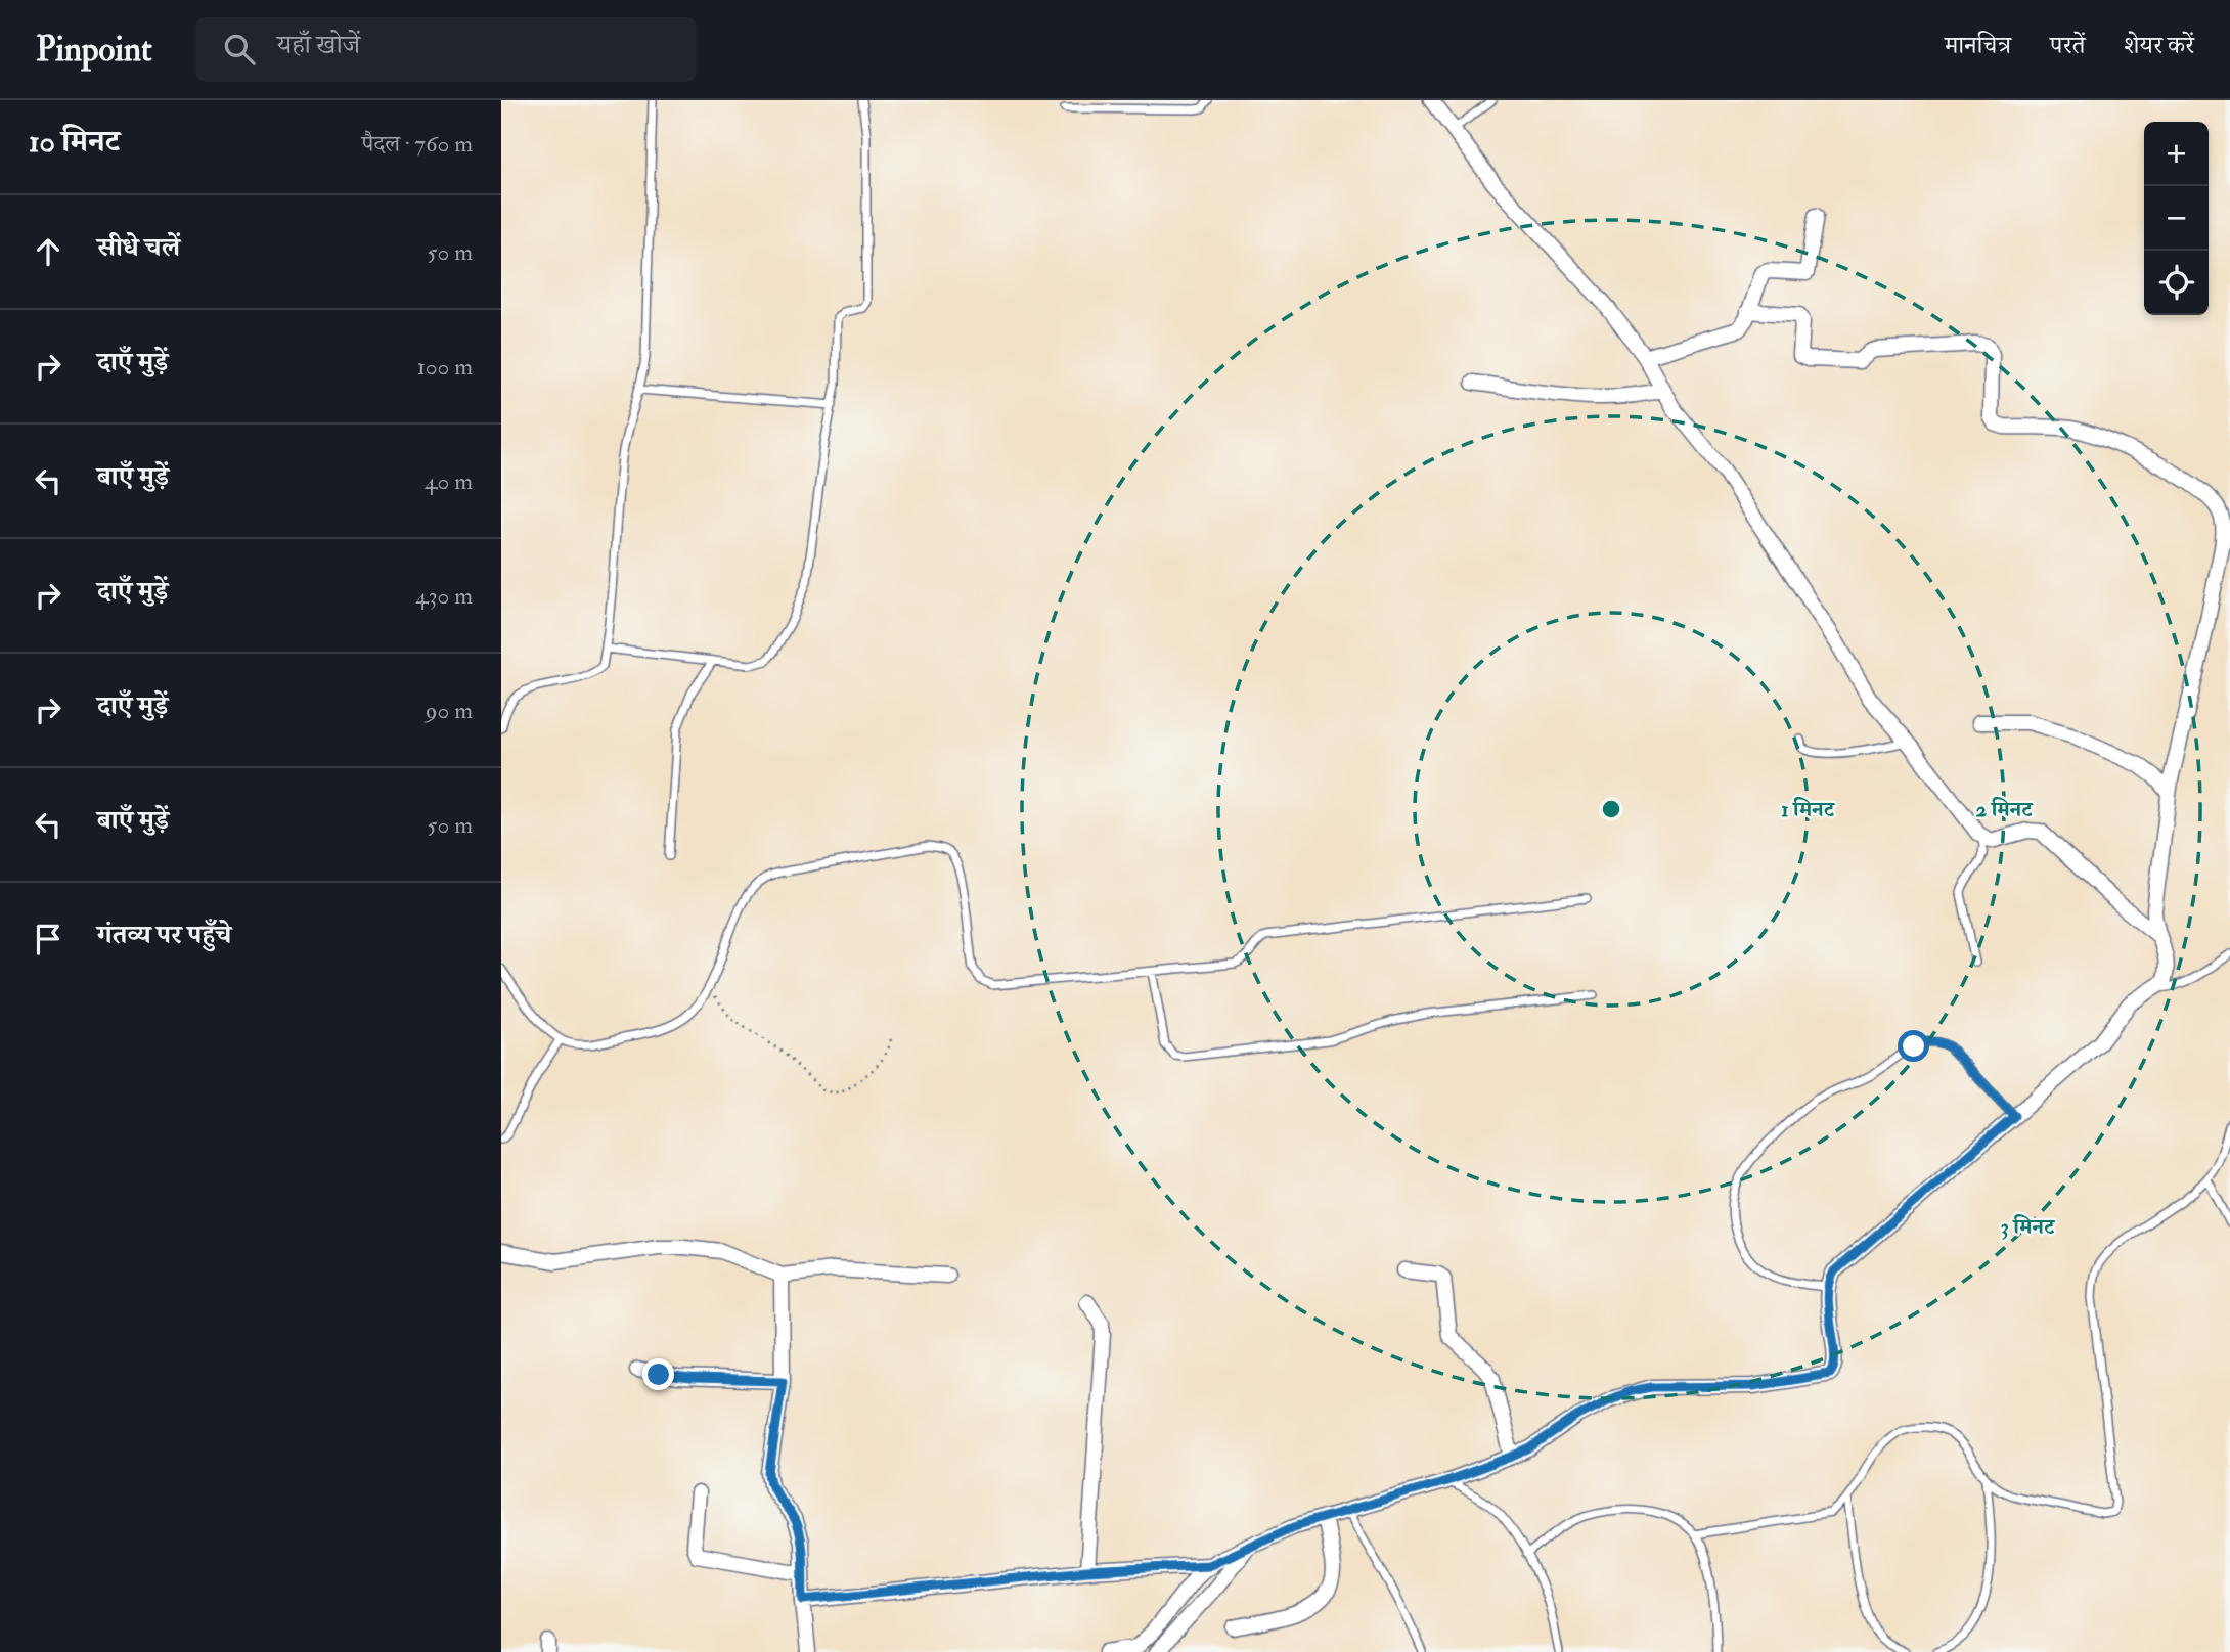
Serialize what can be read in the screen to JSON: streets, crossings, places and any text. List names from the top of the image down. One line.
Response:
{"page":{"header":"Pinpoint","search":"यहाँ खोजें","nav":["मानचित्र","परतें","शेयर करें"],"heading":["10 मिनट","पैदल · 760 m"],"map_buttons":["+","−"],"list":[["सीधे चलें","50 m"],["दाएँ मुड़ें","100 m"],["बाएँ मुड़ें","40 m"],["दाएँ मुड़ें","430 m"],["दाएँ मुड़ें","90 m"],["बाएँ मुड़ें","50 m"],"गंतव्य पर पहुँचे"]},"rings":["1 मिनट","2 मिनट","3 मिनट"]}
